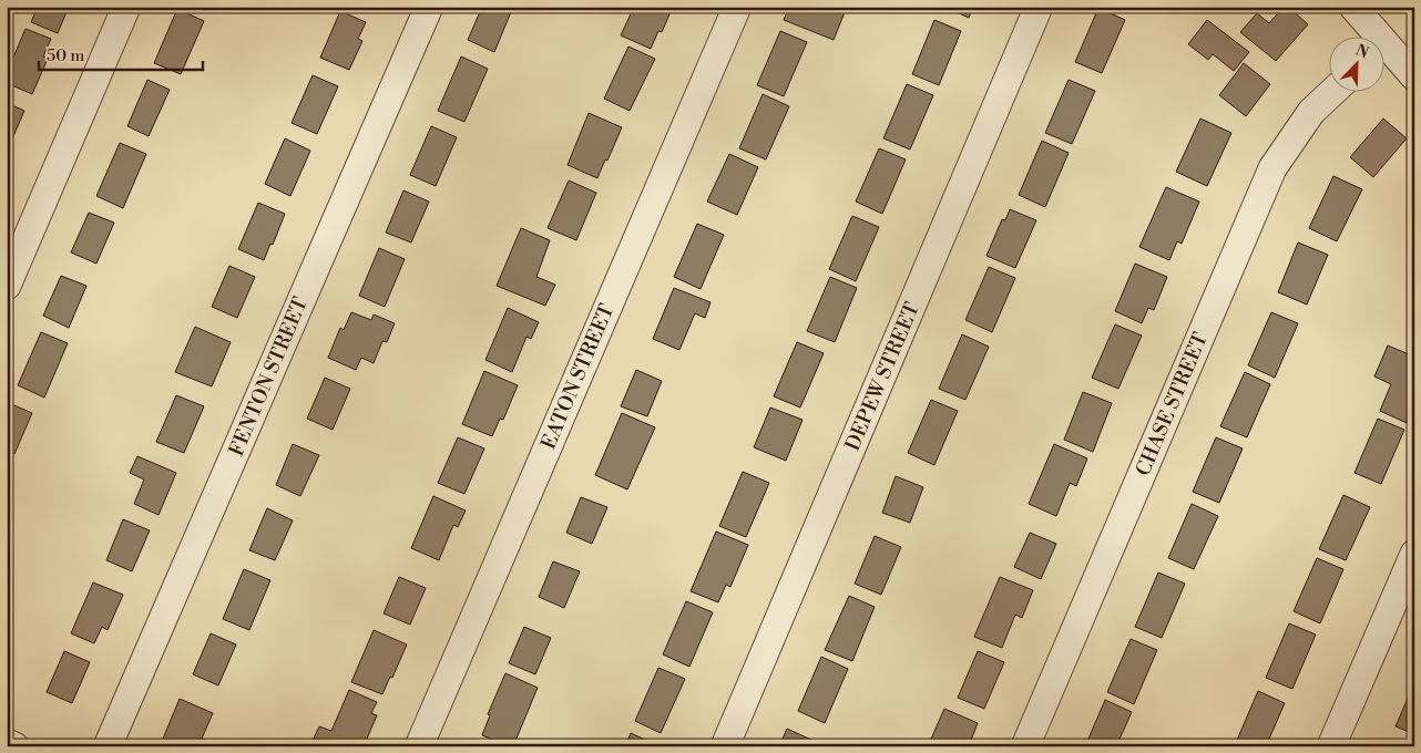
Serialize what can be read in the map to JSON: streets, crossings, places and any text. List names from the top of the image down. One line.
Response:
{"streets":{"street":["FENTON STREET","EATON STREET","DEPEW STREET","CHASE STREET"]},"scale_bar":"50 m","north":"top right"}
